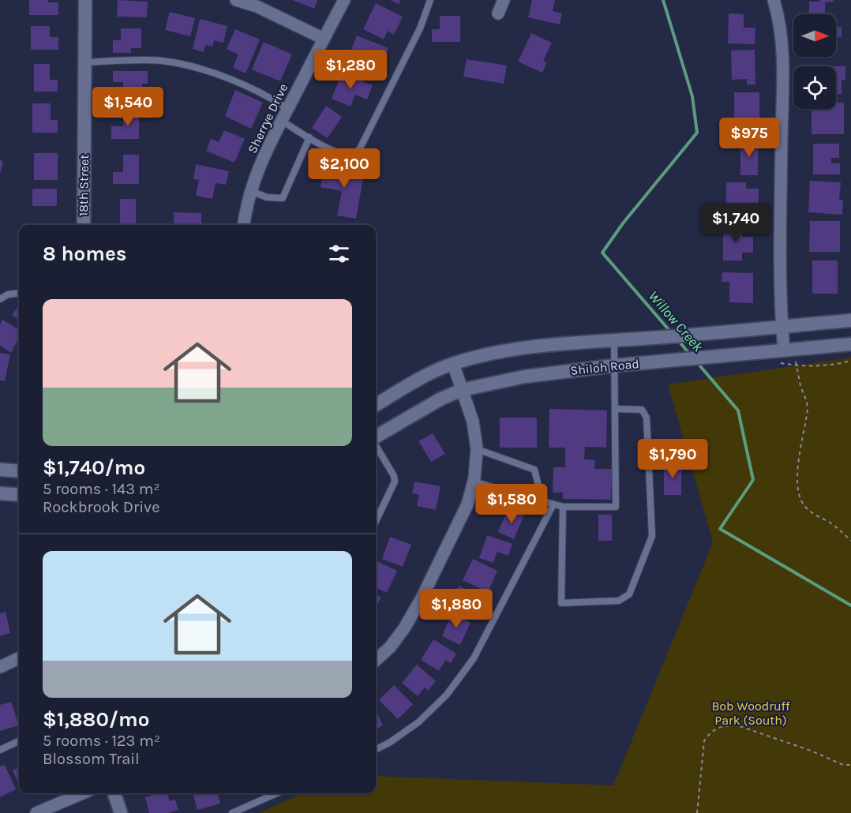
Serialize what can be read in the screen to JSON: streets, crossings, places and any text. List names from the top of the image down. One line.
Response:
{"streets":{"main road":["18th Street","Shiloh Road"],"street":["Sherrye Drive"]},"water":["Willow Creek"],"parks":["Bob Woodruff Park (South)"],"north":"right","page":{"price":["$1,280","$1,540","$975","$2,100","$1,740","$1,790","$1,580","$1,880"],"heading":"8 homes","list":[{"name":"$1,740/mo","note":"5 rooms · 143 m² · Rockbrook Drive"},{"name":"$1,880/mo","note":"5 rooms · 123 m² · Blossom Trail"}]}}
